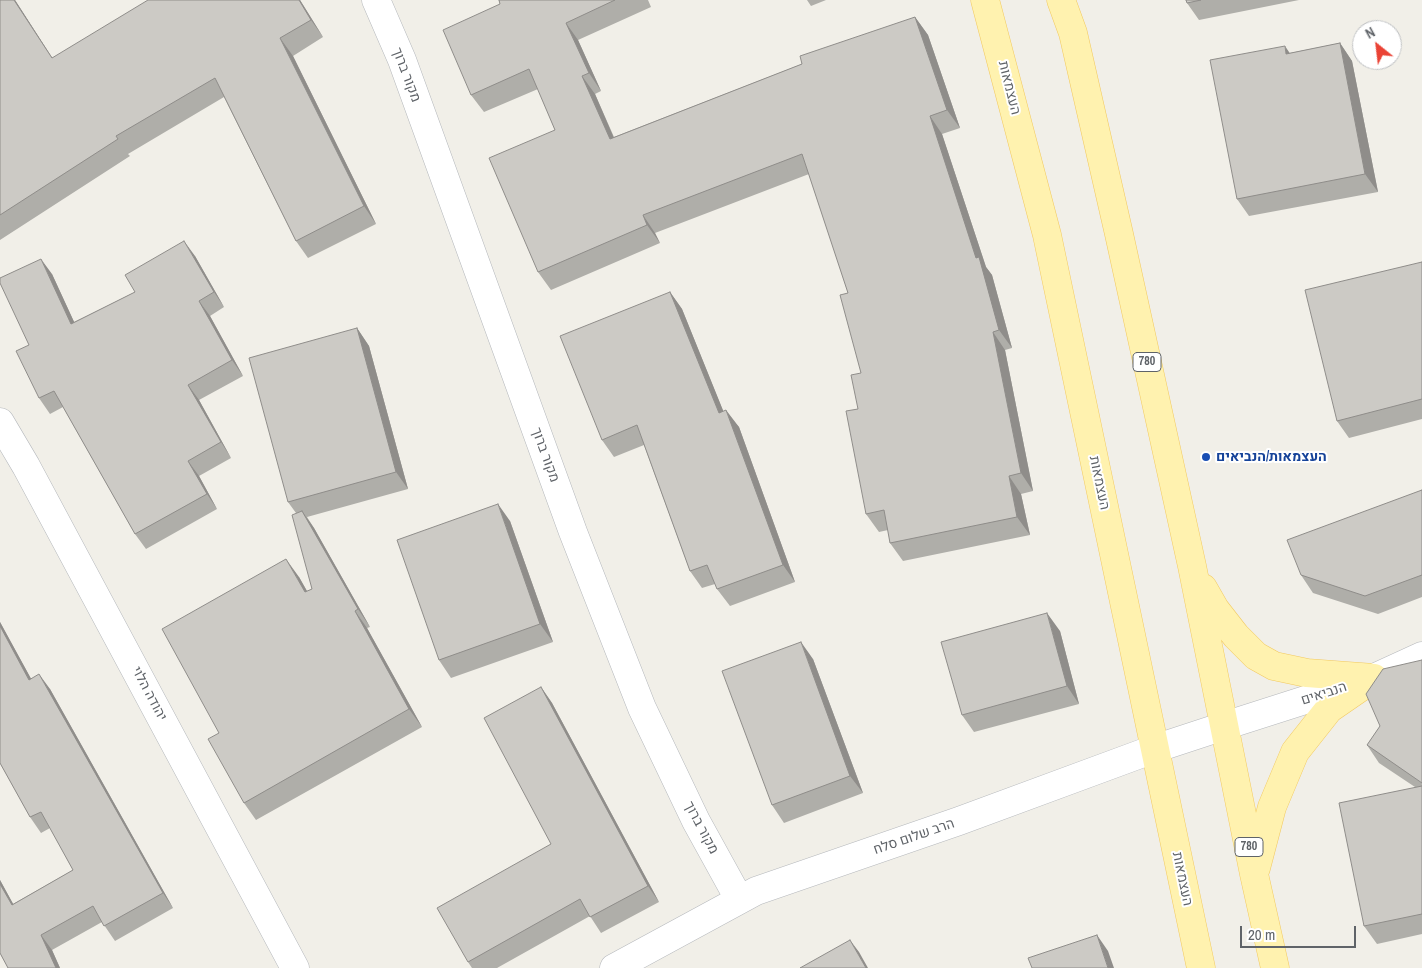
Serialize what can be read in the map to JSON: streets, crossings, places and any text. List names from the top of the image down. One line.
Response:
{"streets":{"main road":["העצמאות","780"],"street":["מקור ברוך","יהודה הלוי","הנביאים","הרב שלום סלח"]},"crossings":[["מקור ברוך","הרב שלום סלח"],["העצמאות","הרב שלום סלח"],["780","הנביאים"],["780","הרב שלום סלח"],["הנביאים","הרב שלום סלח"]],"places":["העצמאות/הנביאים"],"scale_bar":"20 m","north":"top left"}
